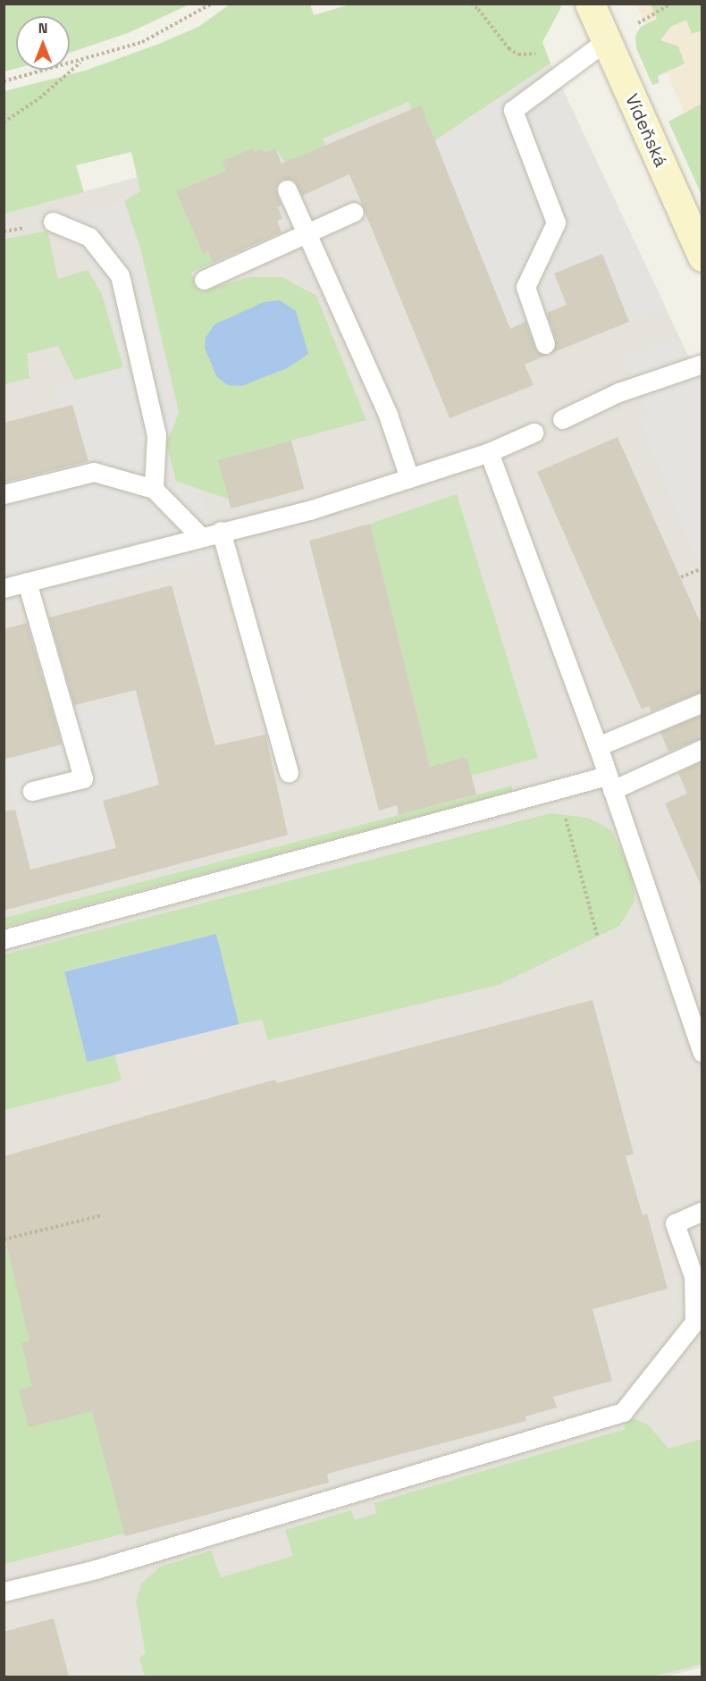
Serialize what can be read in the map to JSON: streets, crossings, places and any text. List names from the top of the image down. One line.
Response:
{"streets":{"main road":["Vídeňská"]},"north":"top"}
